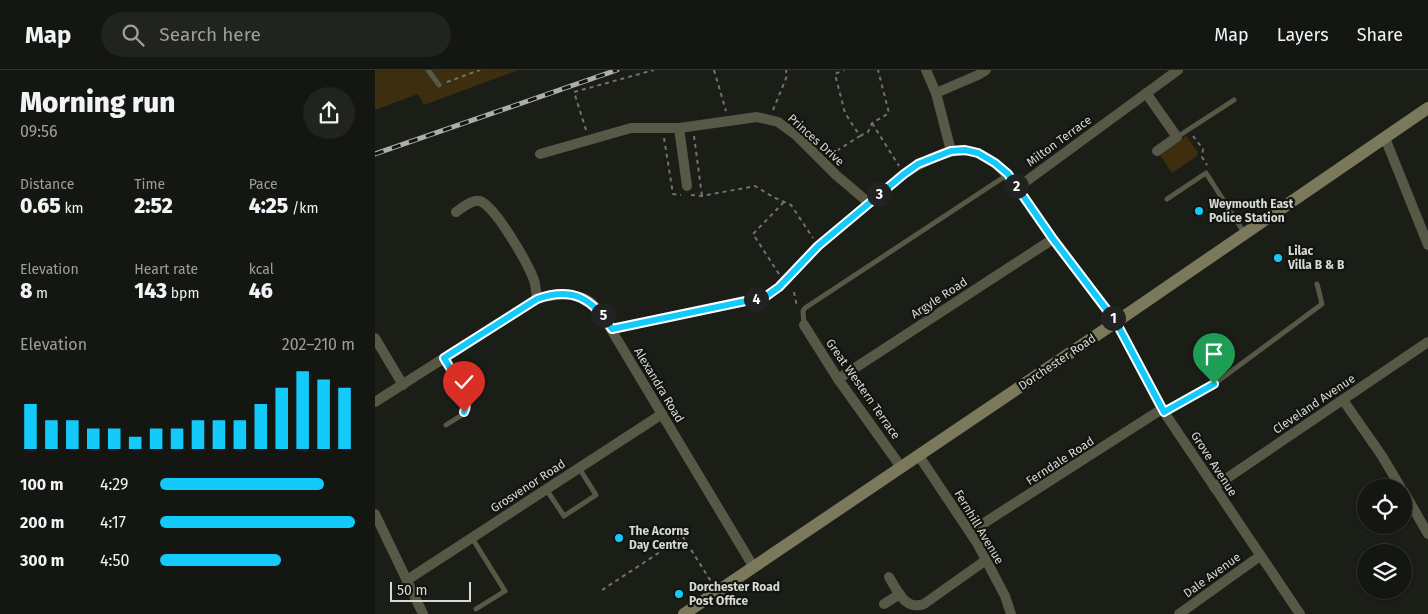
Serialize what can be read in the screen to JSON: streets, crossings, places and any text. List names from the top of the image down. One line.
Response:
{"streets":{"main road":["Dorchester Road"],"street":["Princes Drive","Milton Terrace","Argyle Road","Alexandra Road","Great Western Terrace","Cleveland Avenue","Ferndale Road","Grove Avenue","Grosvenor Road","Fernhill Avenue","Dale Avenue"]},"crossings":[["Argyle Road","Great Western Terrace"],["Dorchester Road","Alexandra Road"],["Dorchester Road","Great Western Terrace"],["Dorchester Road","Grove Avenue"],["Dorchester Road","Fernhill Avenue"],["Alexandra Road","Grosvenor Road"],["Cleveland Avenue","Grove Avenue"],["Ferndale Road","Grove Avenue"],["Ferndale Road","Fernhill Avenue"],["Grove Avenue","Dale Avenue"]],"places":["Weymouth East Police Station","Lilac Villa B & B","The Acorns Day Centre","Dorchester Road Post Office"],"scale_bar":"50 m","page":{"header":"Map","search":"Search here","nav":["Map","Layers","Share"],"heading":["Morning run","09:56"],"stats":[["Distance","0.65 km"],["Time","2:52"],["Pace","4:25 /km"],["Elevation","8 m"],["Heart rate","143 bpm"],["kcal","46"]],"pins":["2","3","4","5","1"],"chart":["Elevation","202–210 m"],"list":[{"name":"100 m","note":"4:29"},{"name":"200 m","note":"4:17"},{"name":"300 m","note":"4:50"}],"scale":"50 m"}}
